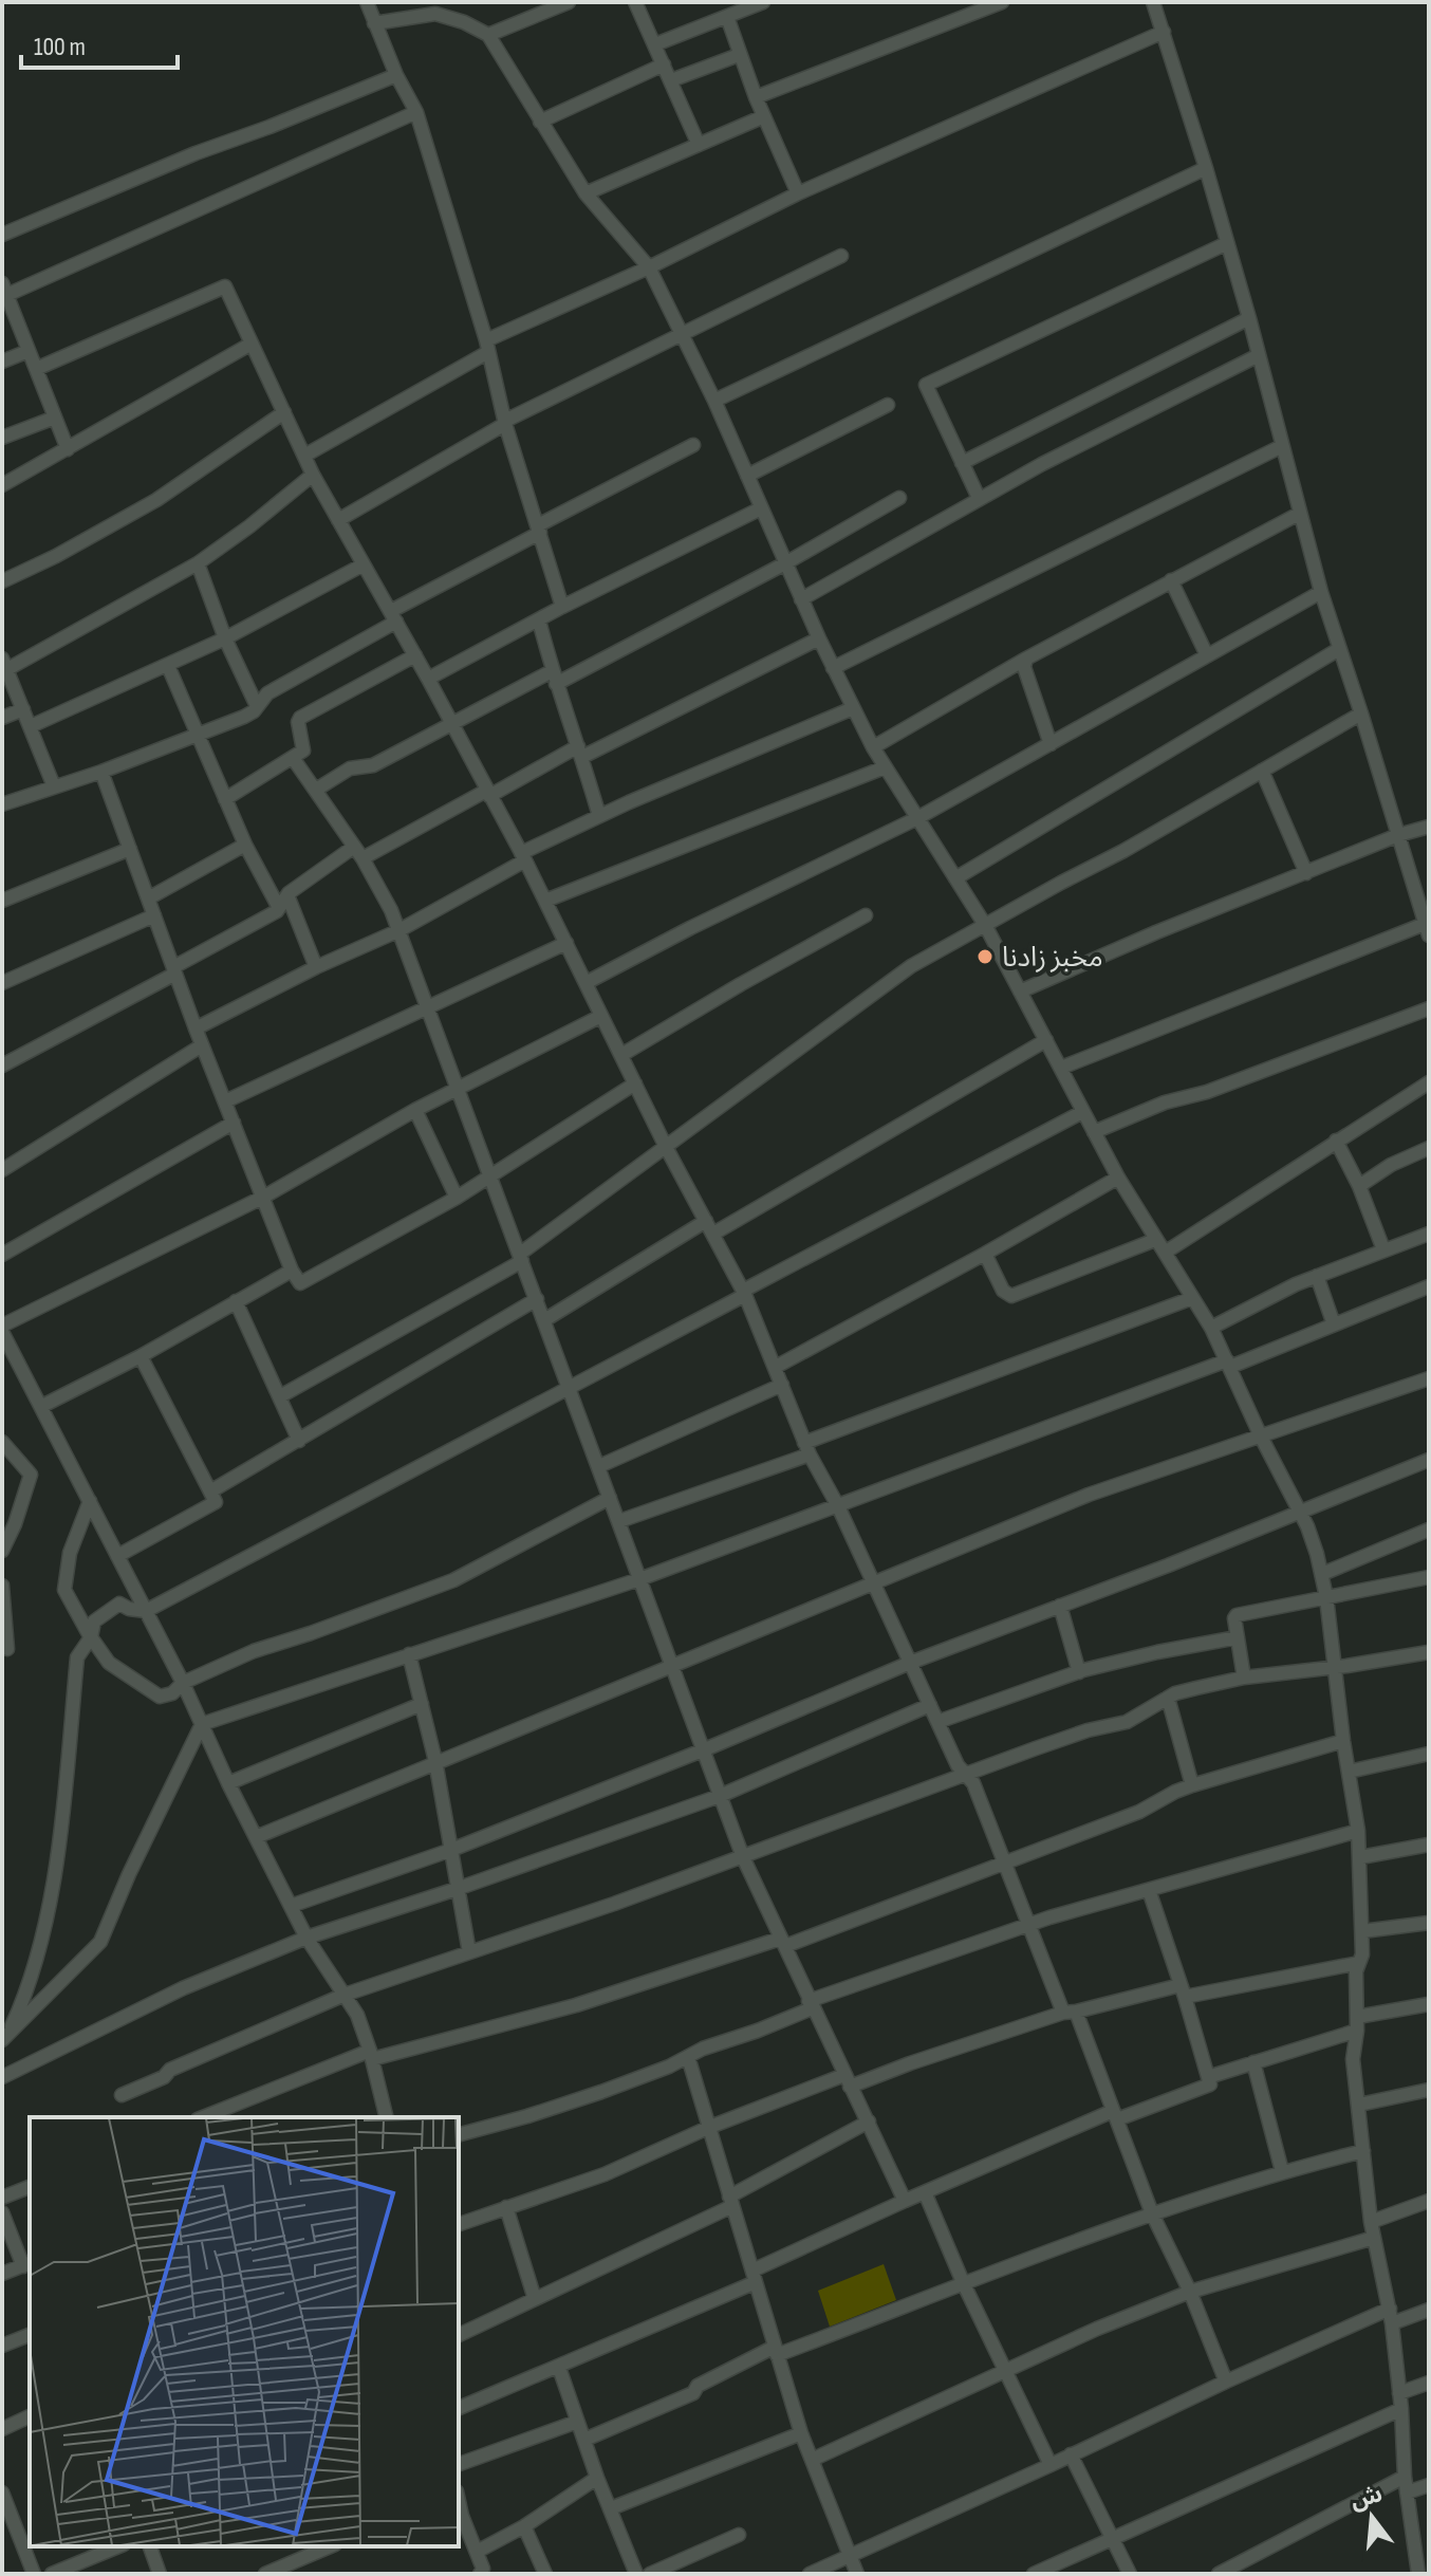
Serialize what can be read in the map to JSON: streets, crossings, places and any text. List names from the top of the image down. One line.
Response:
{"places":["مخبز زادنا"],"scale_bar":"100 m","north":"top"}
